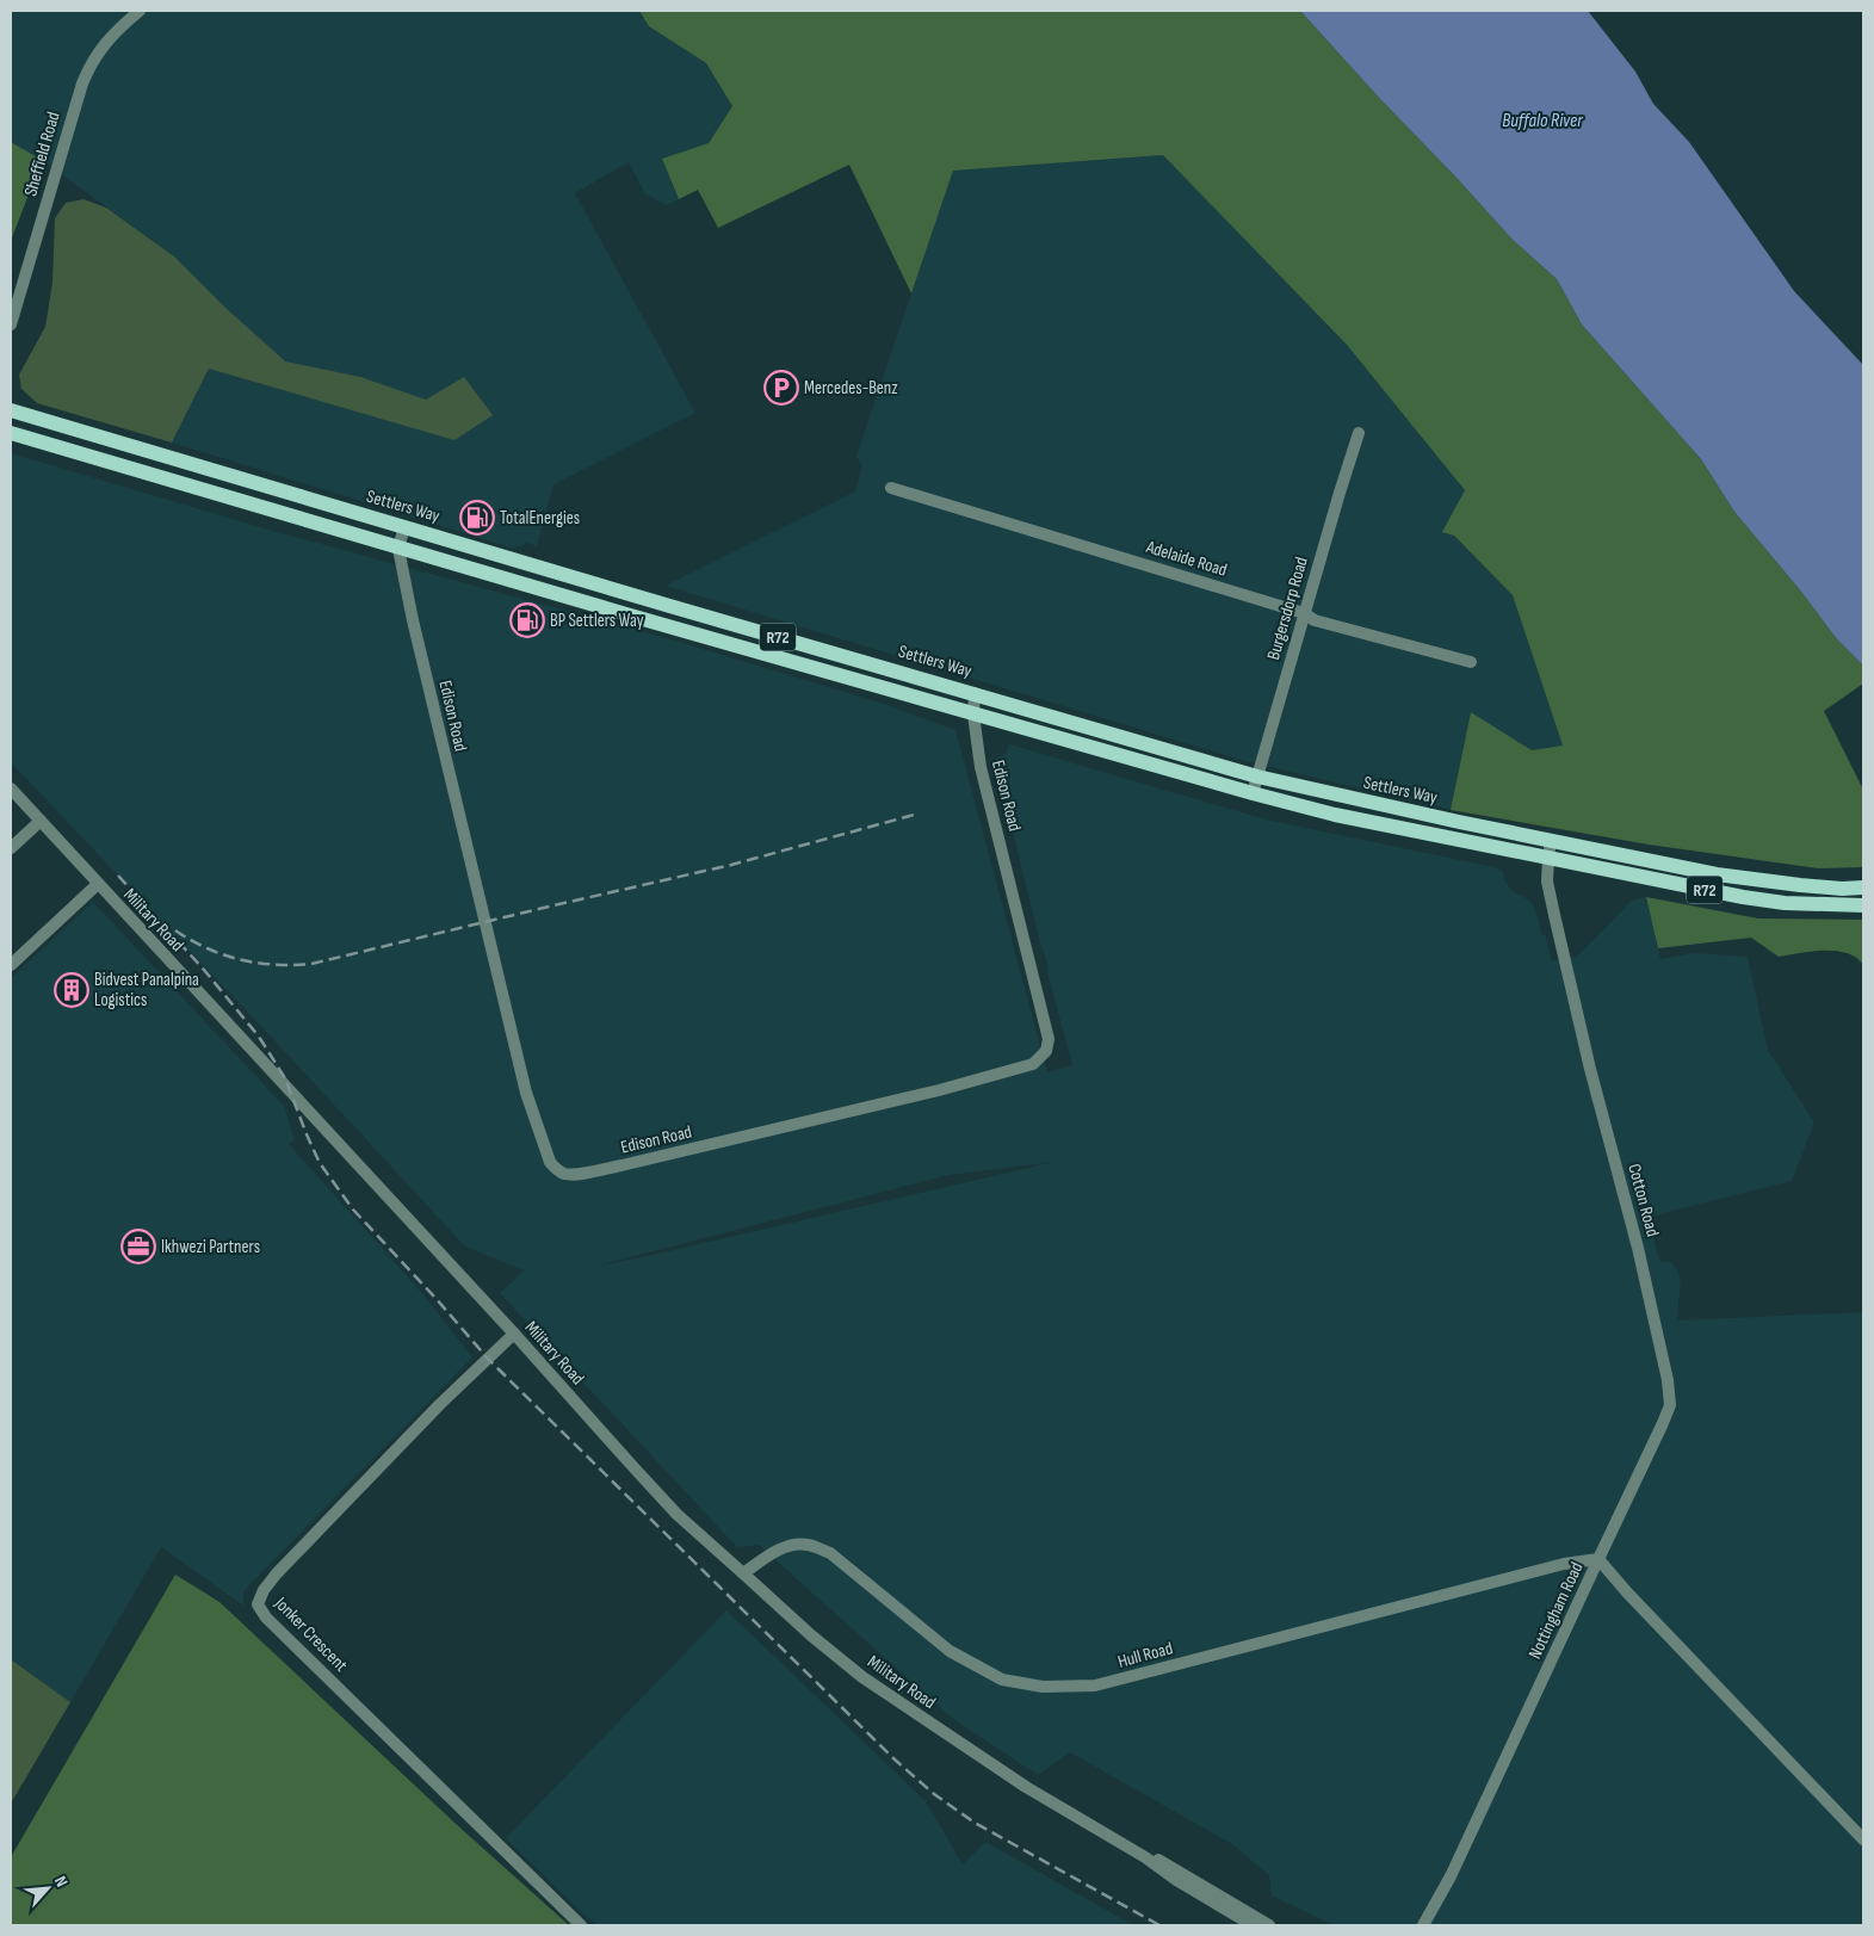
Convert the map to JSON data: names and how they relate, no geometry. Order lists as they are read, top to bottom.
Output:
{
  "streets": {
    "main road": ["Settlers Way", "R72"],
    "street": [
      "Sheffield Road",
      "Adelaide Road",
      "Burgersdorp Road",
      "Edison Road",
      "Military Road",
      "Cotton Road",
      "Nottingham Road",
      "Jonker Crescent",
      "Hull Road"
    ]
  },
  "crossings": [
    ["Settlers Way", "Burgersdorp Road"],
    ["Settlers Way", "Edison Road"],
    ["Settlers Way", "Cotton Road"],
    ["Adelaide Road", "Burgersdorp Road"],
    ["Military Road", "Jonker Crescent"],
    ["Military Road", "Hull Road"],
    ["Cotton Road", "Nottingham Road"],
    ["Cotton Road", "Hull Road"],
    ["Nottingham Road", "Hull Road"]
  ],
  "water": ["Buffalo River"],
  "places": {
    "parking": ["Mercedes-Benz"],
    "fuel station": ["TotalEnergies", "BP Settlers Way"],
    "building": ["Bidvest Panalpina Logistics"],
    "office": ["Ikhwezi Partners"]
  },
  "north": "top right"
}
